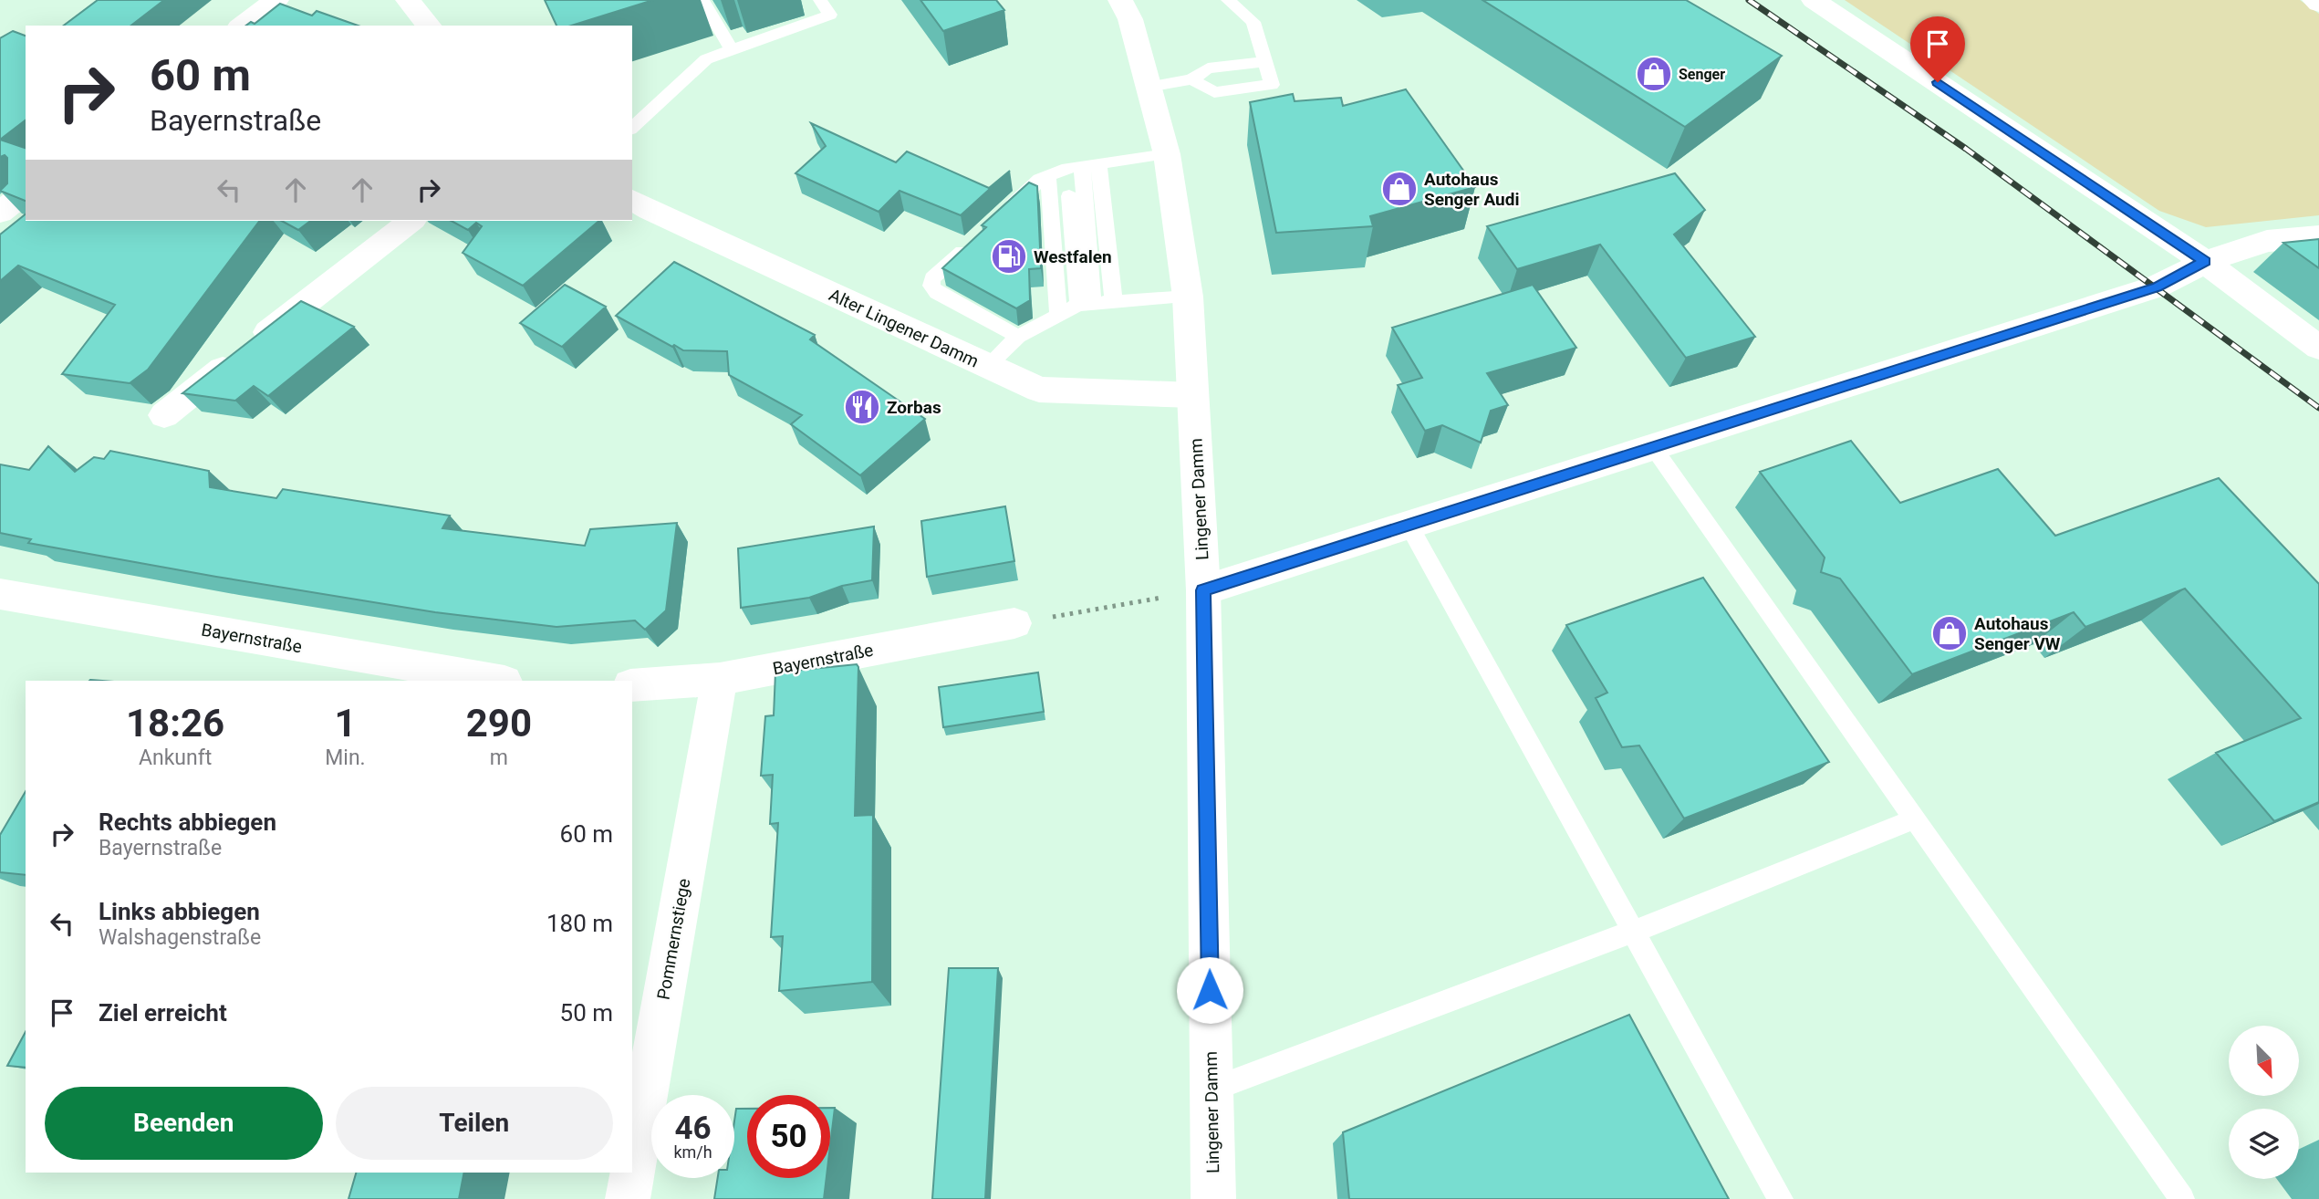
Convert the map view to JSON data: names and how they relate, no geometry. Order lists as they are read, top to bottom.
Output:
{
  "streets": {
    "street": [
      "Alter Lingener Damm",
      "Lingener Damm",
      "Bayernstraße",
      "Pommernstiege"
    ]
  },
  "crossings": [
    ["Alter Lingener Damm", "Lingener Damm"],
    ["Bayernstraße", "Pommernstiege"]
  ],
  "places": {
    "shop": ["Senger", "Autohaus Senger Audi", "Autohaus Senger VW"],
    "fuel station": ["Westfalen"],
    "restaurant": ["Zorbas"]
  },
  "north": "bottom right",
  "page": {
    "turn": ["60 m", "Bayernstraße"],
    "eta": [
      "18:26",
      "Ankunft",
      "1",
      "Min.",
      "290",
      "m"
    ],
    "list": [
      {
        "name": "Rechts abbiegen",
        "note": "Bayernstraße",
        "value": "60 m"
      },
      {
        "name": "Links abbiegen",
        "note": "Walshagenstraße",
        "value": "180 m"
      },
      {
        "name": "Ziel erreicht",
        "value": "50 m"
      }
    ],
    "buttons": ["Beenden", "Teilen"],
    "speed": "46 km/h",
    "limit": "50"
  }
}
